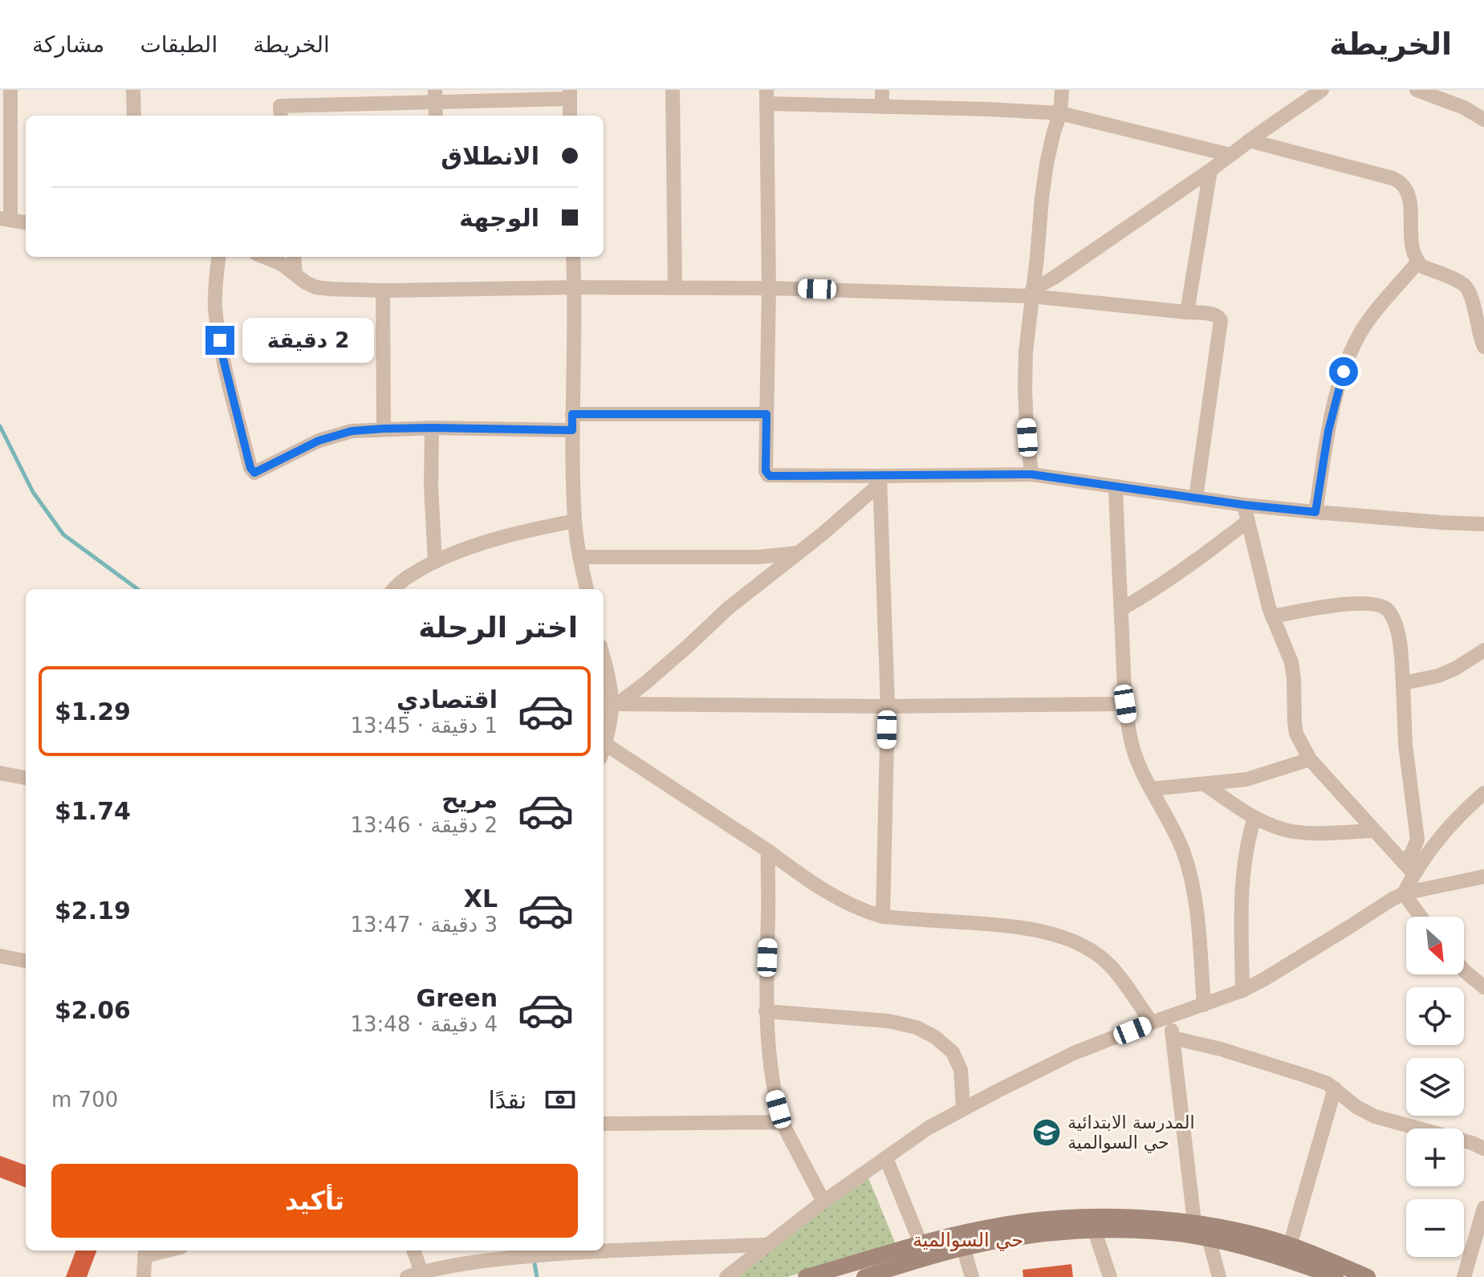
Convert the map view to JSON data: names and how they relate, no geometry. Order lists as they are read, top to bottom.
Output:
{
  "districts": ["حي السوالمية"],
  "places": {
    "school or university": ["المدرسة الابتدائية حي السوالمية"]
  },
  "north": "bottom right",
  "page": {
    "header": "الخريطة",
    "nav": ["الخريطة", "الطبقات", "مشاركة"],
    "banner": ["الانطلاق", "الوجهة"],
    "bubble": "2 دقيقة",
    "heading": "اختر الرحلة",
    "list": [
      {
        "name": "اقتصادي",
        "note": "1 دقيقة · 13:45",
        "value": "$1.29"
      },
      {
        "name": "مريح",
        "note": "2 دقيقة · 13:46",
        "value": "$1.74"
      },
      {
        "name": "XL",
        "note": "3 دقيقة · 13:47",
        "value": "$2.19"
      },
      {
        "name": "Green",
        "note": "4 دقيقة · 13:48",
        "value": "$2.06"
      }
    ],
    "map_buttons": ["+", "−"],
    "pay": ["نقدًا", "700 m"],
    "buttons": "تأكيد"
  }
}
